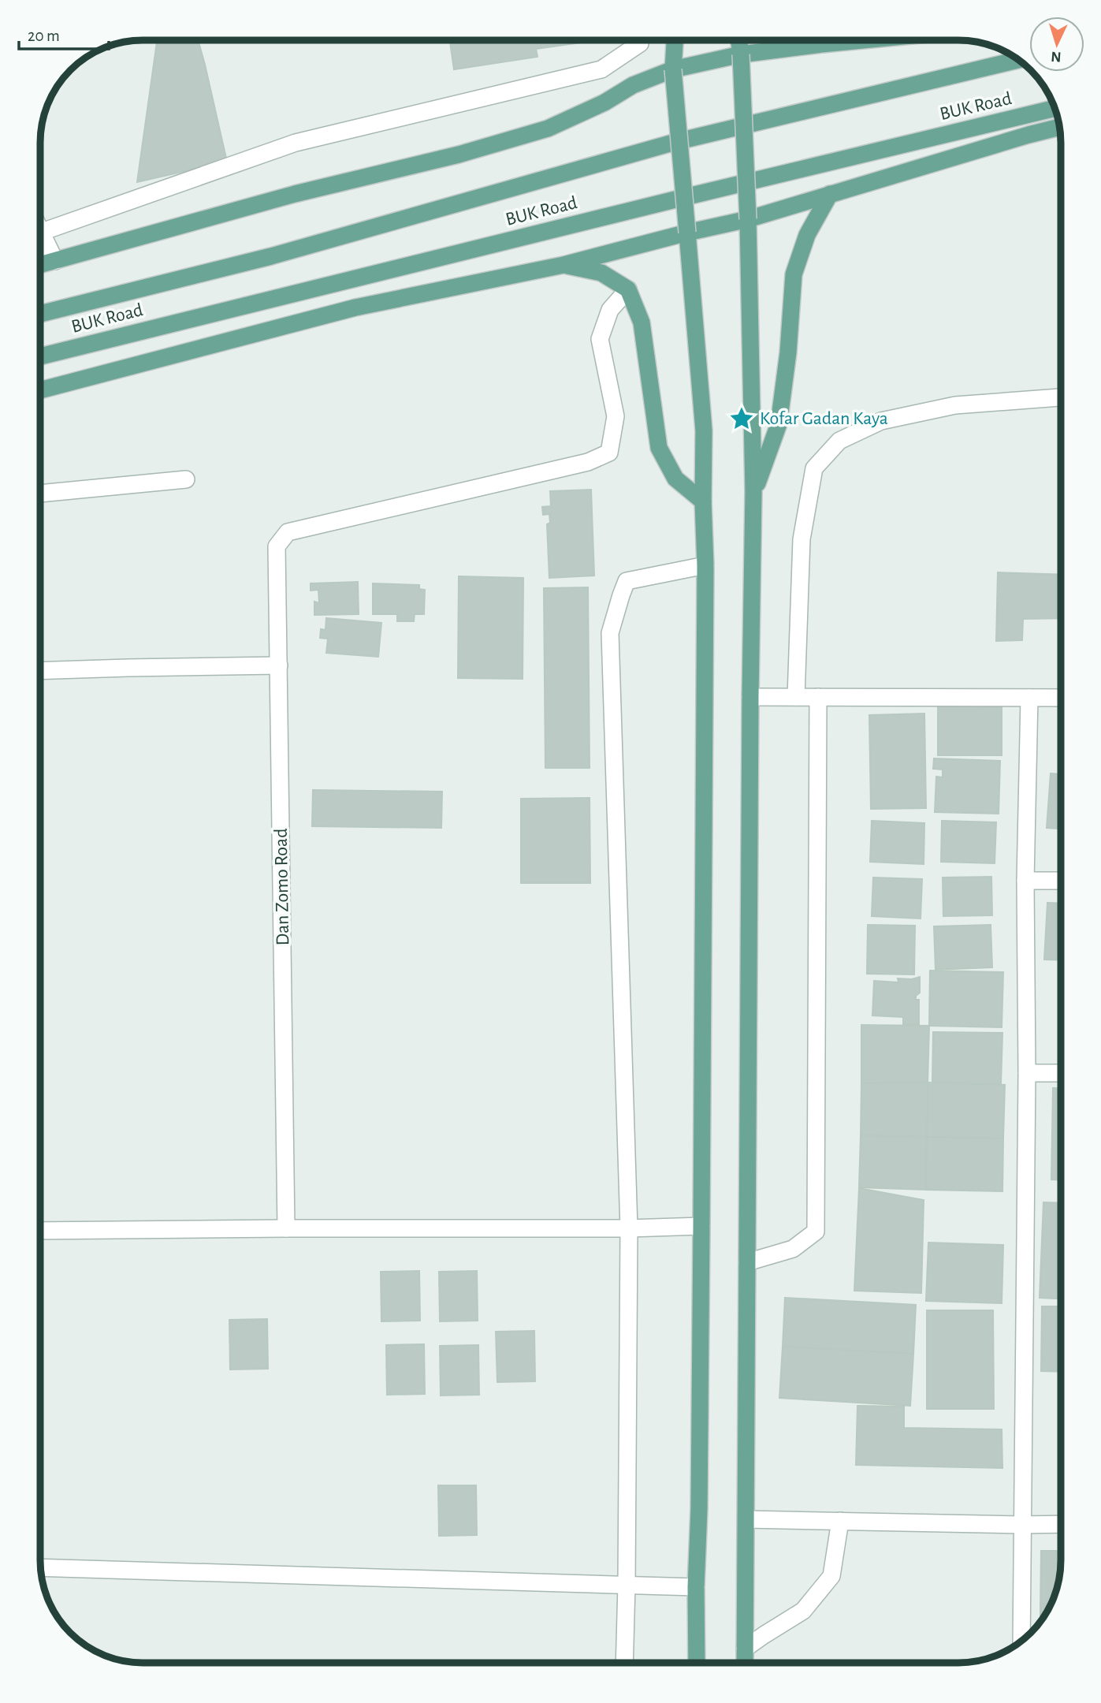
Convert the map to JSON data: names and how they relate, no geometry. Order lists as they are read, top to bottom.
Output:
{
  "streets": {
    "main road": ["BUK Road"],
    "street": ["Dan Zomo Road"]
  },
  "places": {
    "place": ["Kofar Gadan Kaya"]
  },
  "scale_bar": "20 m",
  "north": "bottom"
}
